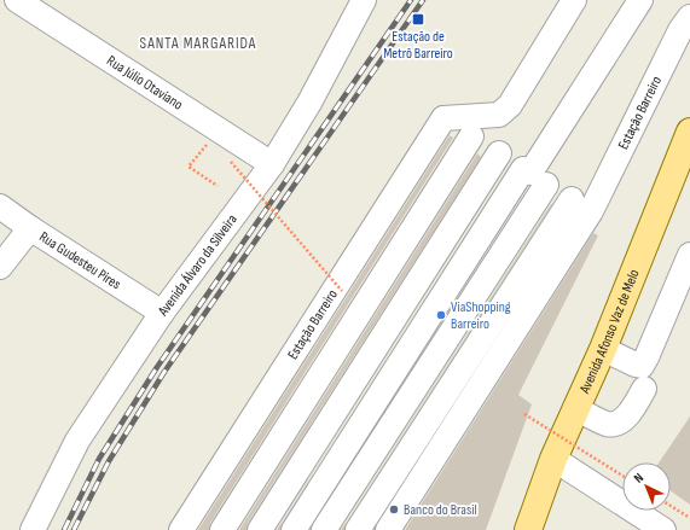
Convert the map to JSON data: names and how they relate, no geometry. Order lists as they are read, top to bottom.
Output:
{
  "streets": {
    "main road": ["Avenida Afonso Vaz de Melo"],
    "street": [
      "Rua Júlio Otaviano",
      "Estação Barreiro",
      "Rua Gudesteu Pires",
      "Avenida Álvaro da Silveira"
    ]
  },
  "crossings": [
    ["Rua Júlio Otaviano", "Avenida Álvaro da Silveira"],
    ["Rua Gudesteu Pires", "Avenida Álvaro da Silveira"]
  ],
  "districts": ["SANTA MARGARIDA"],
  "places": {
    "transit": ["Estação de Metrô Barreiro"],
    "other": ["ViaShopping Barreiro", "Banco do Brasil"]
  },
  "north": "top left"
}
